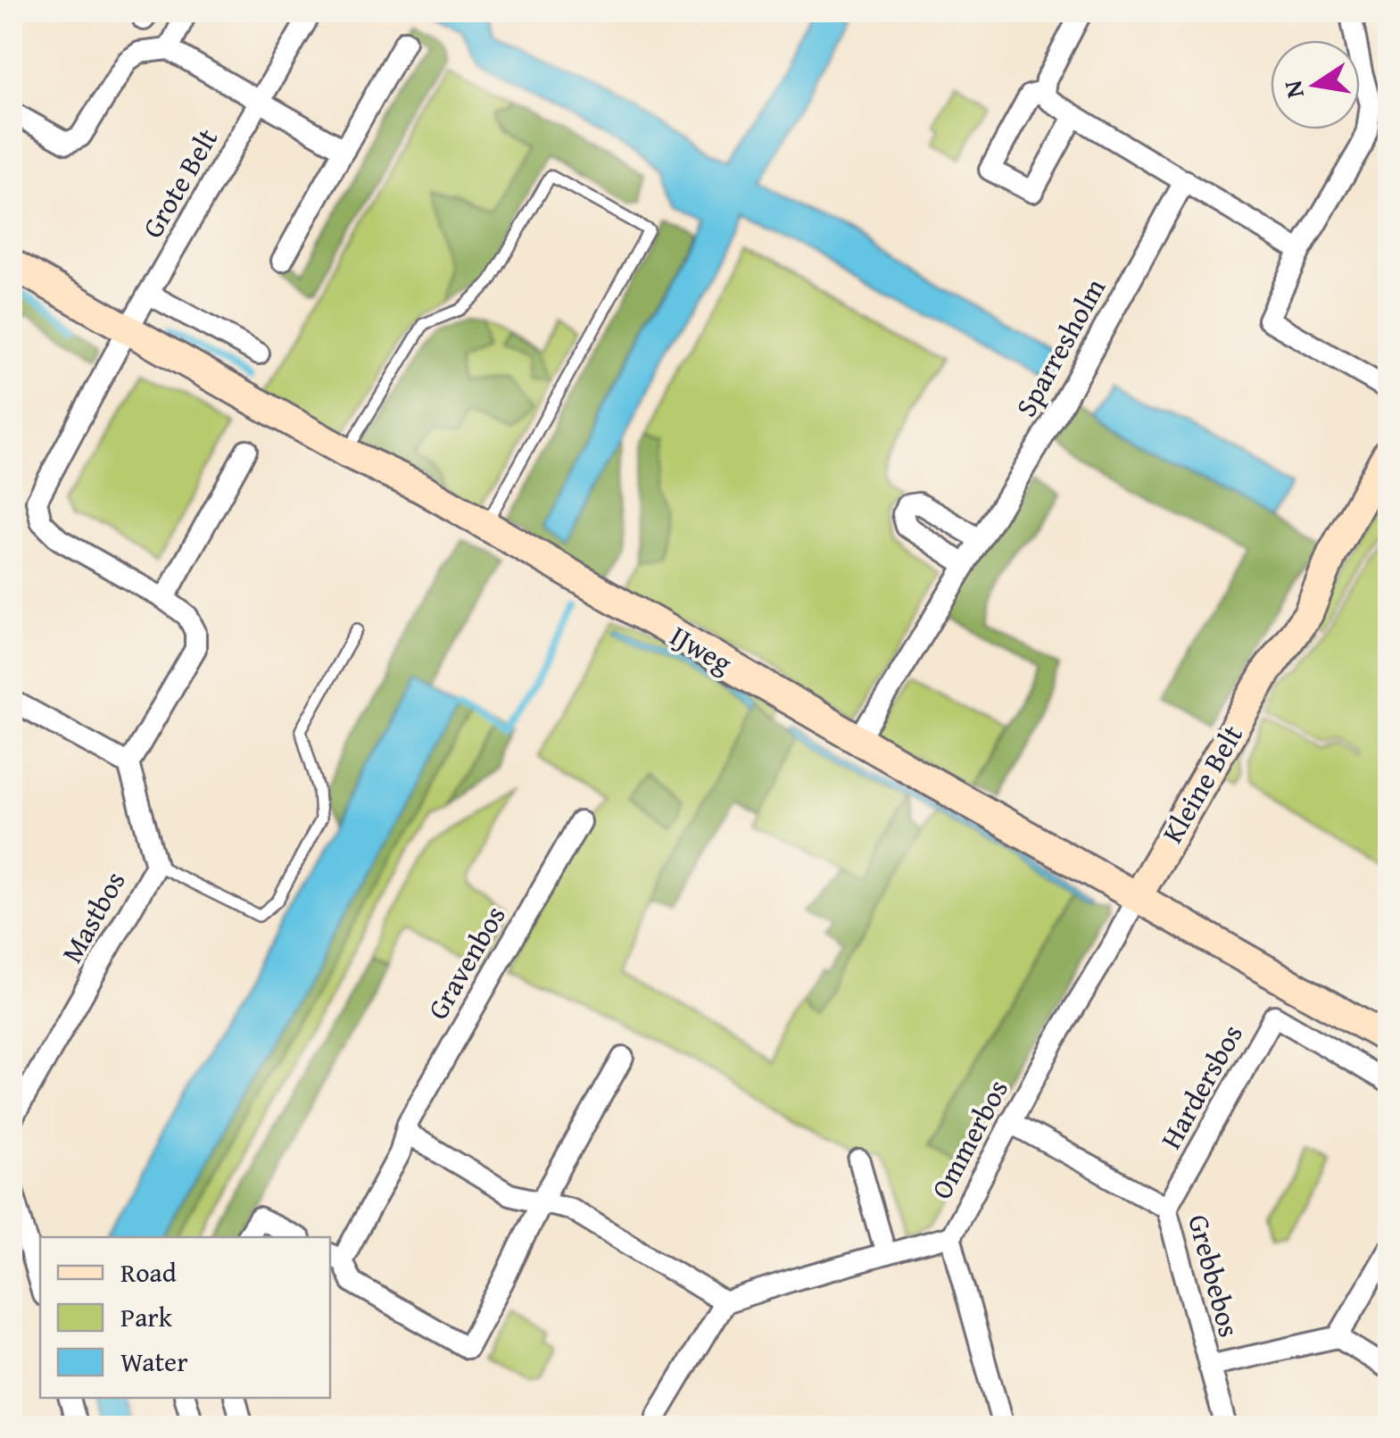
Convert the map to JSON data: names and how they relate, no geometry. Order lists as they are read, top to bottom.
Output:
{
  "streets": {
    "street": [
      "Grote Belt",
      "Sparresholm",
      "IJweg",
      "Kleine Belt",
      "Mastbos",
      "Gravenbos",
      "Hardersbos",
      "Ommerbos",
      "Grebbebos"
    ]
  },
  "crossings": [
    ["Grote Belt", "IJweg"],
    ["Sparresholm", "IJweg"],
    ["IJweg", "Kleine Belt"],
    ["IJweg", "Ommerbos"],
    ["Kleine Belt", "Ommerbos"],
    ["Hardersbos", "Grebbebos"],
    ["Ommerbos", "Grebbebos"]
  ],
  "legend": ["Road", "Park", "Water"],
  "north": "left"
}
